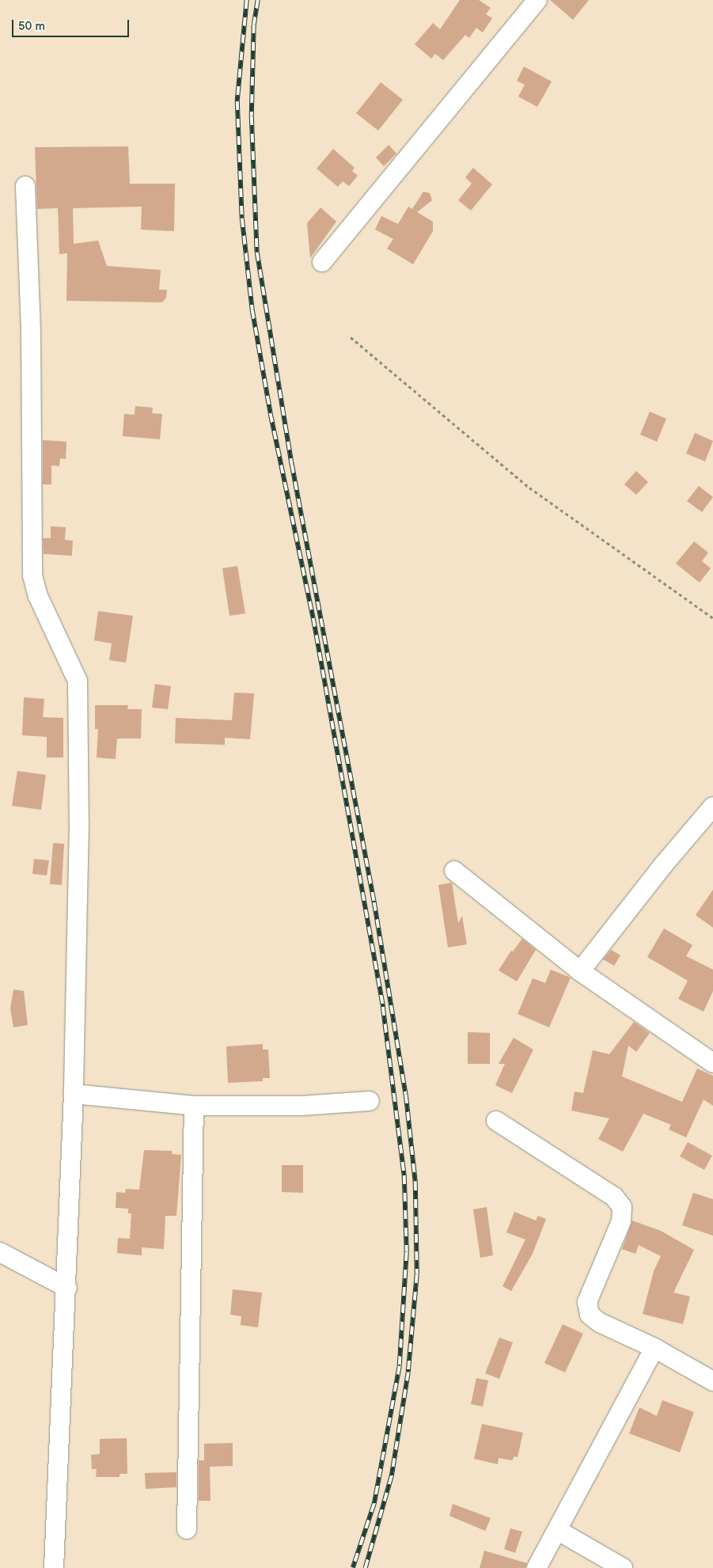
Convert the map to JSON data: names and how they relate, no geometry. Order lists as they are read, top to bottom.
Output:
{
  "scale_bar": "50 m"
}
